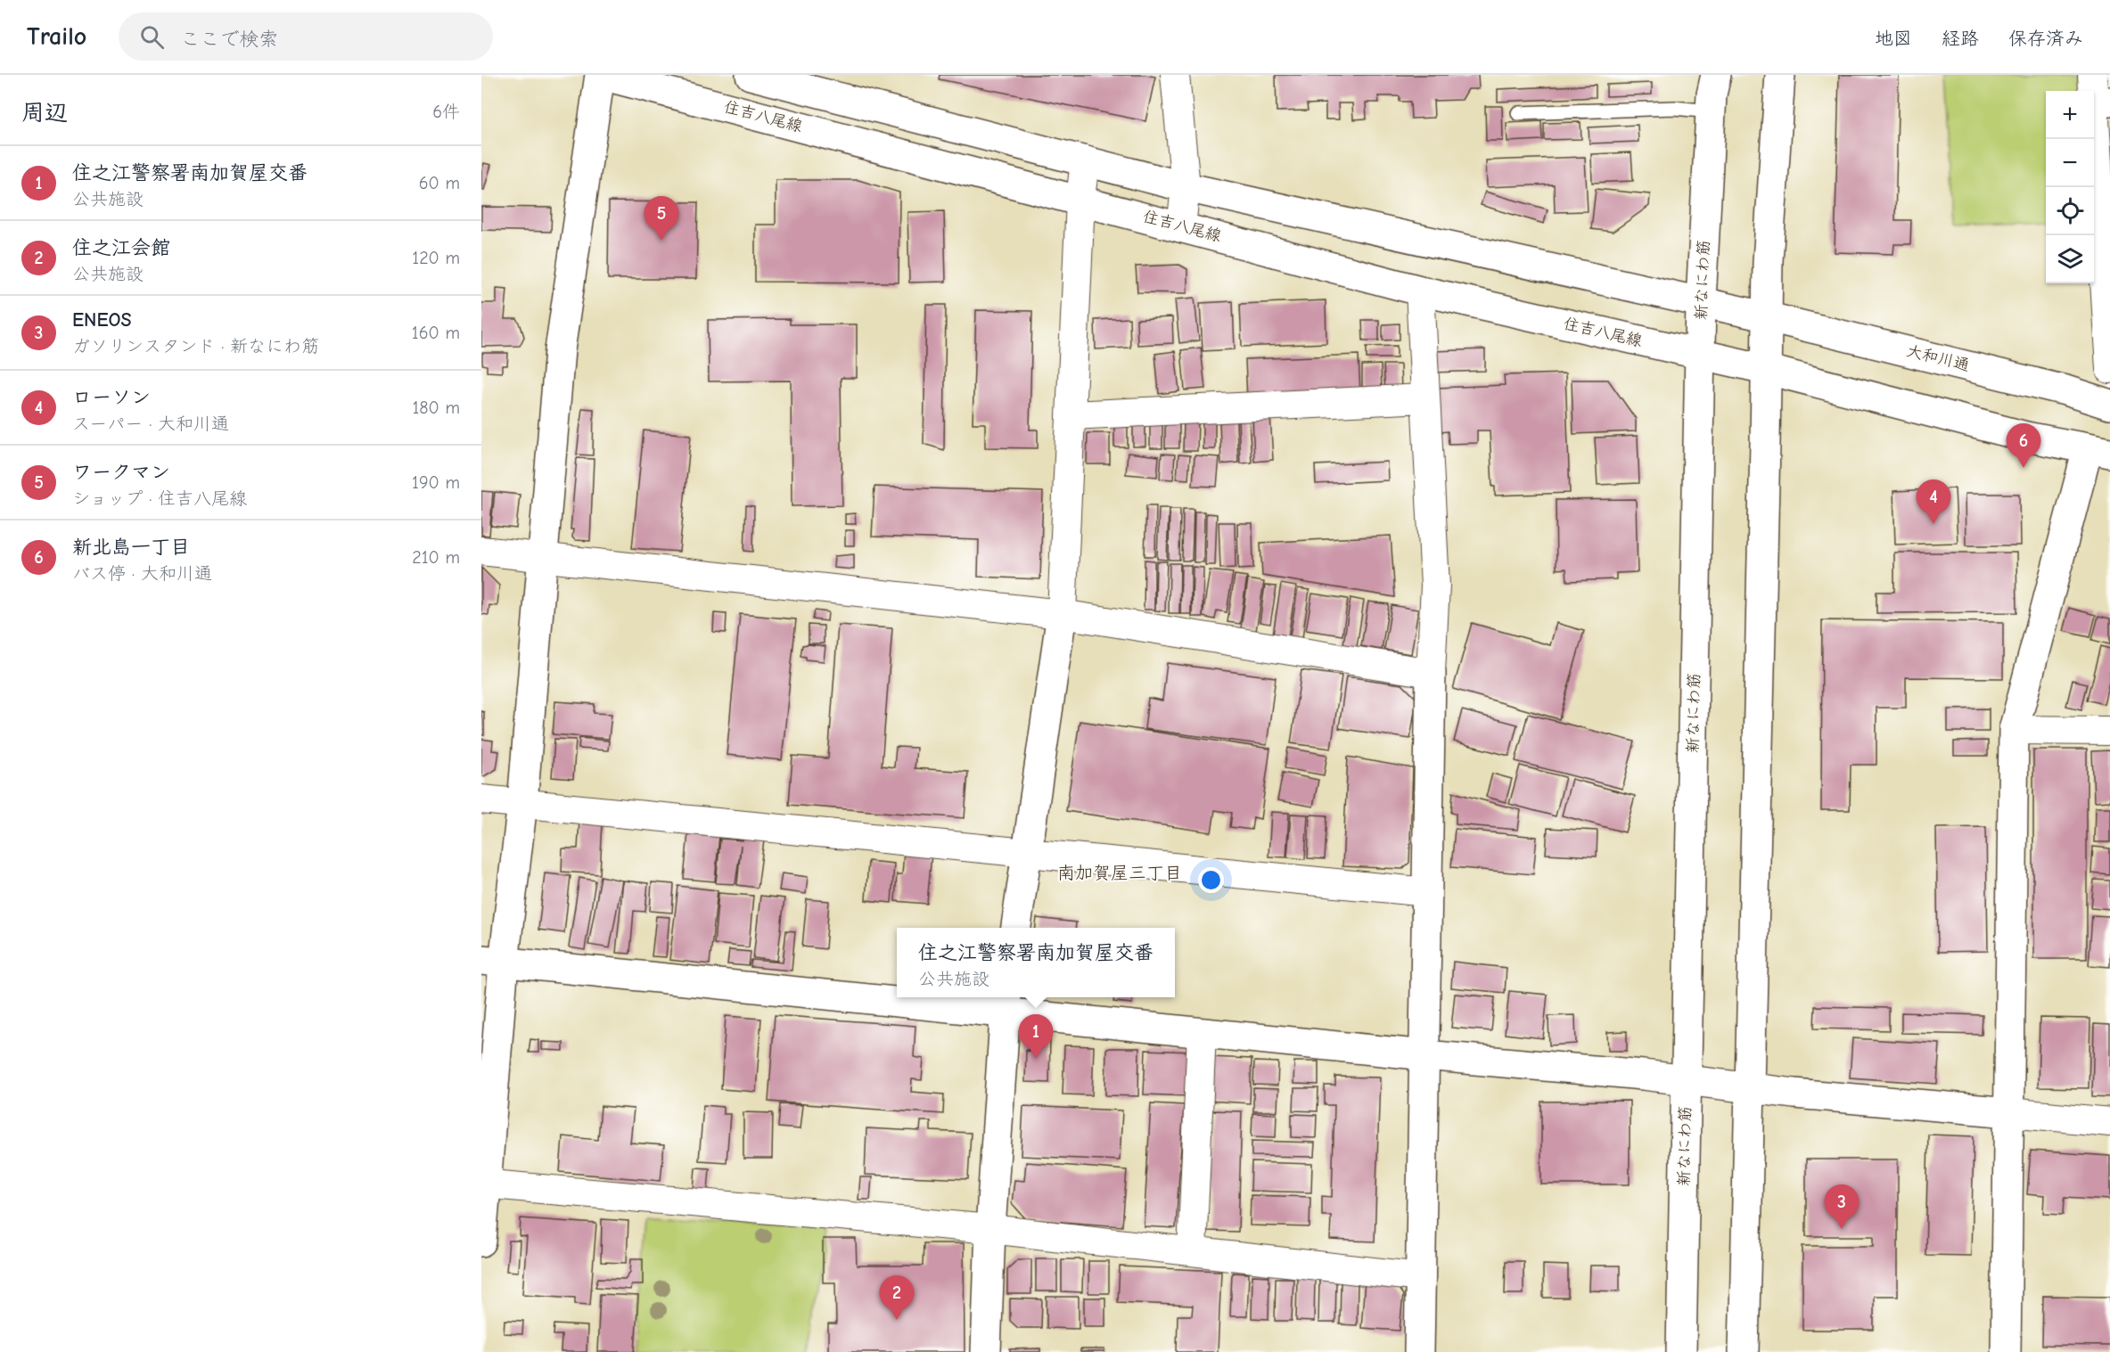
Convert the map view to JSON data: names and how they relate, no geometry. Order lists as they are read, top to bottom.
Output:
{
  "streets": {
    "street": ["住吉八尾線", "新なにわ筋", "大和川通"]
  },
  "crossings": [
    ["住吉八尾線", "新なにわ筋"]
  ],
  "districts": ["南加賀屋三丁目"],
  "page": {
    "header": "Trailo",
    "search": "ここで検索",
    "nav": ["地図", "経路", "保存済み"],
    "heading": ["周辺", "6件"],
    "map_buttons": ["+", "−"],
    "list": [
      {
        "mark": "1",
        "name": "住之江警察署南加賀屋交番",
        "note": "公共施設",
        "value": "60 m"
      },
      {
        "mark": "2",
        "name": "住之江会館",
        "note": "公共施設",
        "value": "120 m"
      },
      {
        "mark": "3",
        "name": "ENEOS",
        "note": "ガソリンスタンド · 新なにわ筋",
        "value": "160 m"
      },
      {
        "mark": "4",
        "name": "ローソン",
        "note": "スーパー · 大和川通",
        "value": "180 m"
      },
      {
        "mark": "5",
        "name": "ワークマン",
        "note": "ショップ · 住吉八尾線",
        "value": "190 m"
      },
      {
        "mark": "6",
        "name": "新北島一丁目",
        "note": "バス停 · 大和川通",
        "value": "210 m"
      }
    ],
    "pins": [
      "5",
      "6",
      "4",
      "1",
      "3",
      "2"
    ],
    "popup": ["住之江警察署南加賀屋交番", "公共施設"]
  }
}
